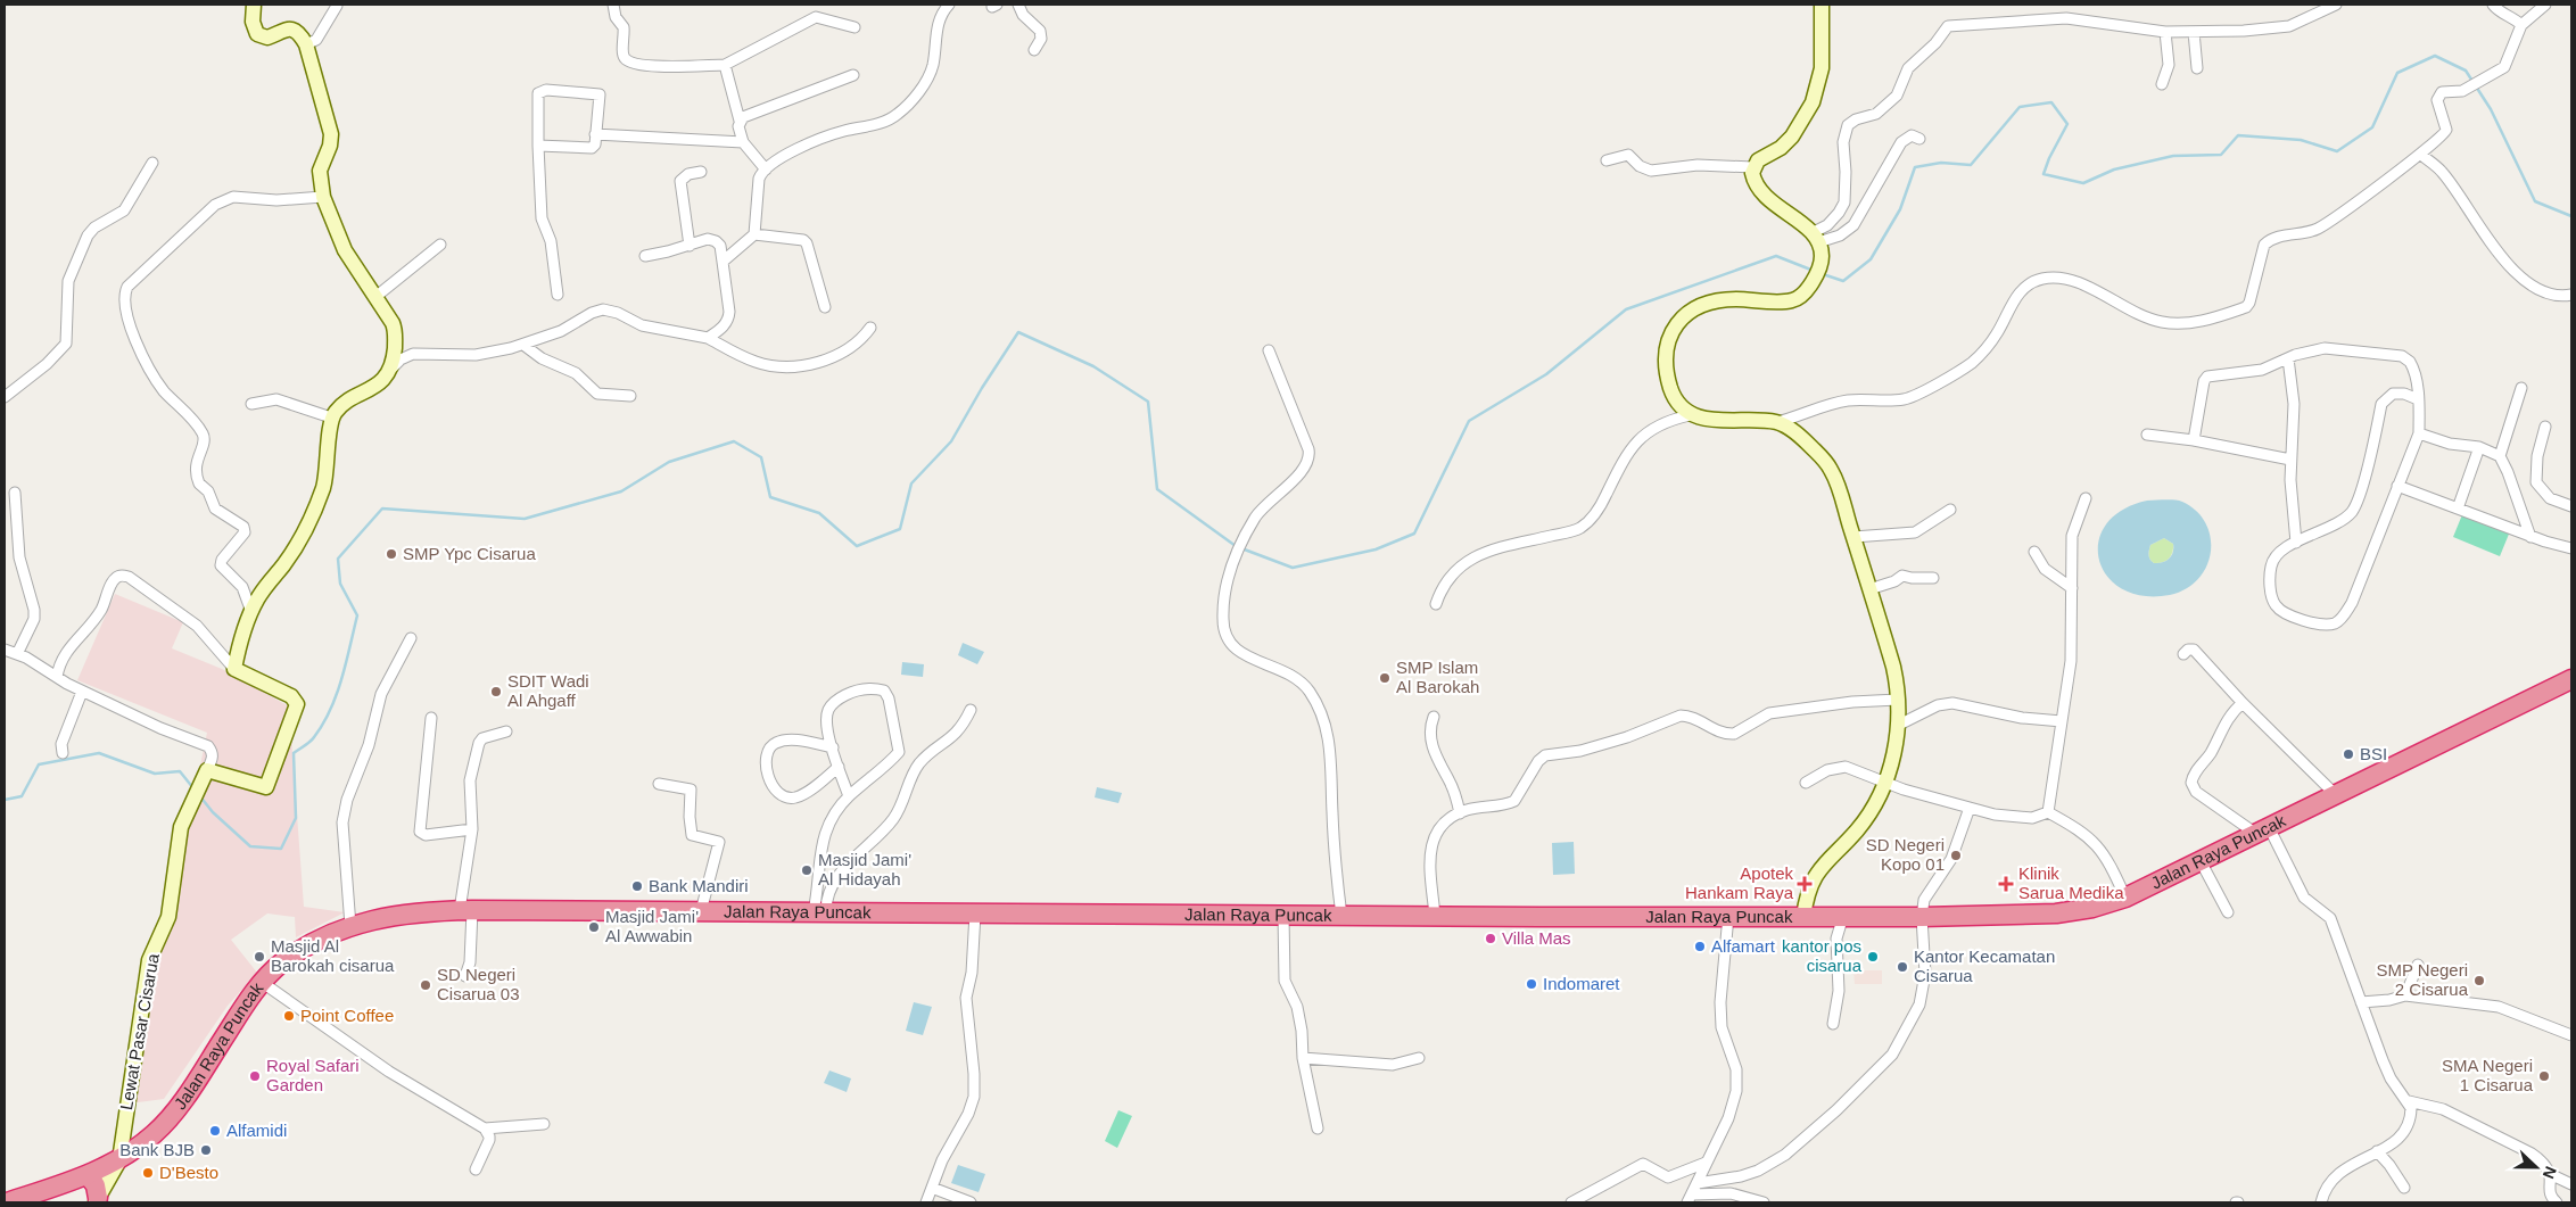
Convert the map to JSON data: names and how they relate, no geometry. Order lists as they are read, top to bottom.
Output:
{
  "streets": {
    "highway": ["Jalan Raya Puncak"],
    "street": ["Lewat Pasar Cisarua"]
  },
  "crossings": [
    ["Jalan Raya Puncak", "Lewat Pasar Cisarua"]
  ],
  "places": {
    "other": [
      "SMP Ypc Cisarua",
      "SMP Islam Al Barokah",
      "SDIT Wadi Al Ahgaff",
      "BSI",
      "SD Negeri Kopo 01",
      "Masjid Jami' Al Hidayah",
      "Bank Mandiri",
      "Masjid Jami' Al Awwabin",
      "Villa Mas",
      "Alfamart",
      "Masjid Al Barokah cisarua",
      "kantor pos cisarua",
      "Kantor Kecamatan Cisarua",
      "SMP Negeri 2 Cisarua",
      "Indomaret",
      "SD Negeri Cisarua 03",
      "Point Coffee",
      "Royal Safari Garden",
      "SMA Negeri 1 Cisarua",
      "Alfamidi",
      "Bank BJB",
      "D'Besto"
    ],
    "health": ["Apotek Hankam Raya", "Klinik Sarua Medika"]
  },
  "north": "right"
}
